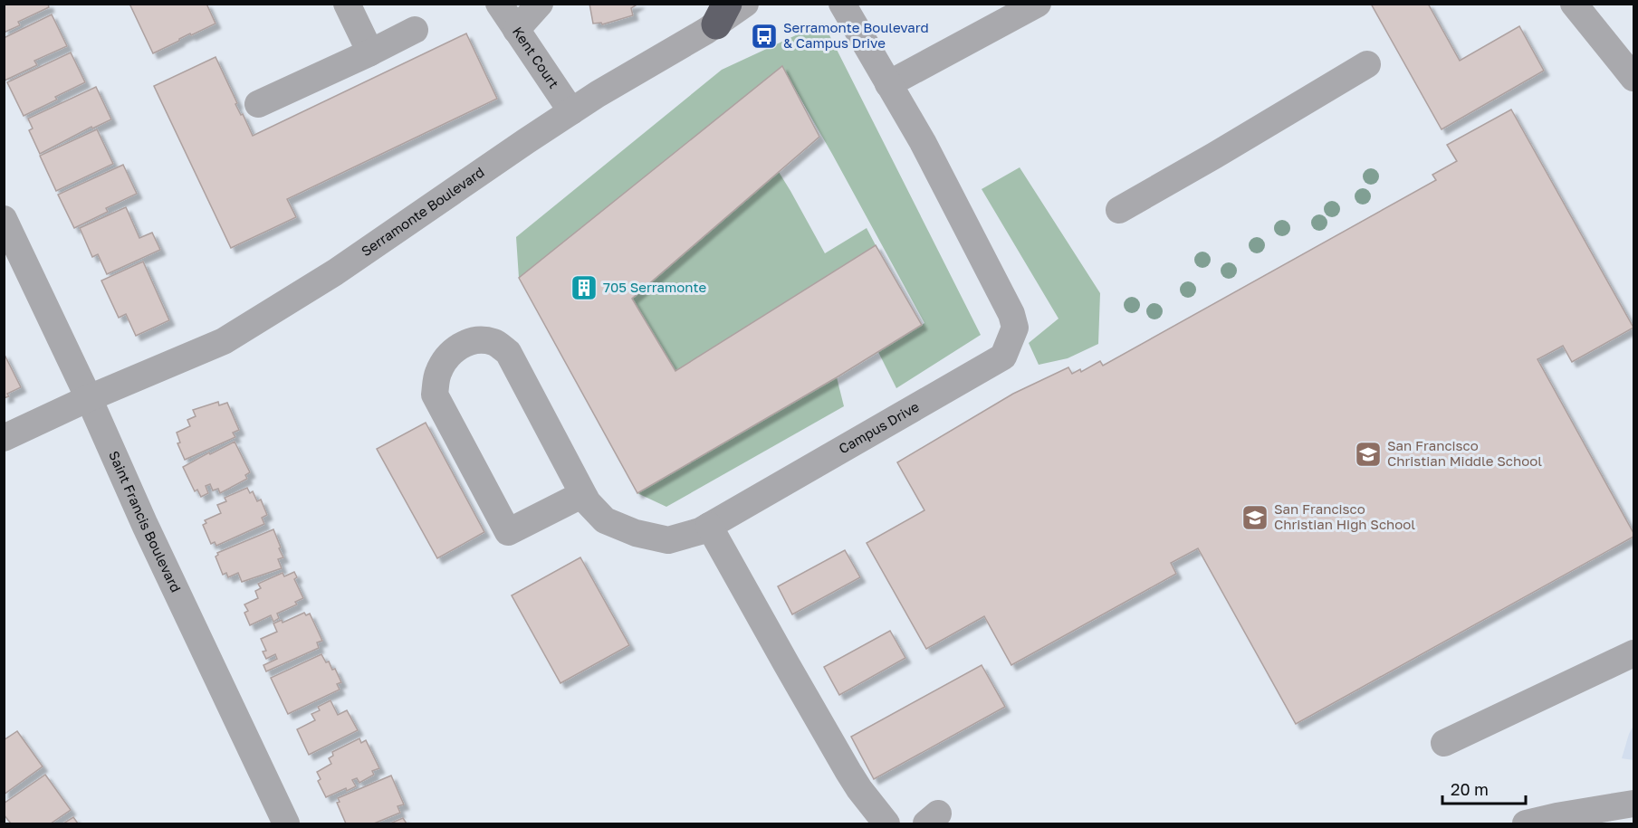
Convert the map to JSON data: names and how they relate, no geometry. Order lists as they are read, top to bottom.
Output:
{
  "streets": {
    "street": [
      "Kent Court",
      "Serramonte Boulevard",
      "Campus Drive",
      "Saint Francis Boulevard"
    ]
  },
  "crossings": [
    ["Kent Court", "Serramonte Boulevard"],
    ["Serramonte Boulevard", "Saint Francis Boulevard"]
  ],
  "places": {
    "bus stop": ["Serramonte Boulevard & Campus Drive"],
    "building": ["705 Serramonte"],
    "school or university": ["San Francisco Christian Middle School", "San Francisco Christian High School"]
  },
  "scale_bar": "20 m"
}
